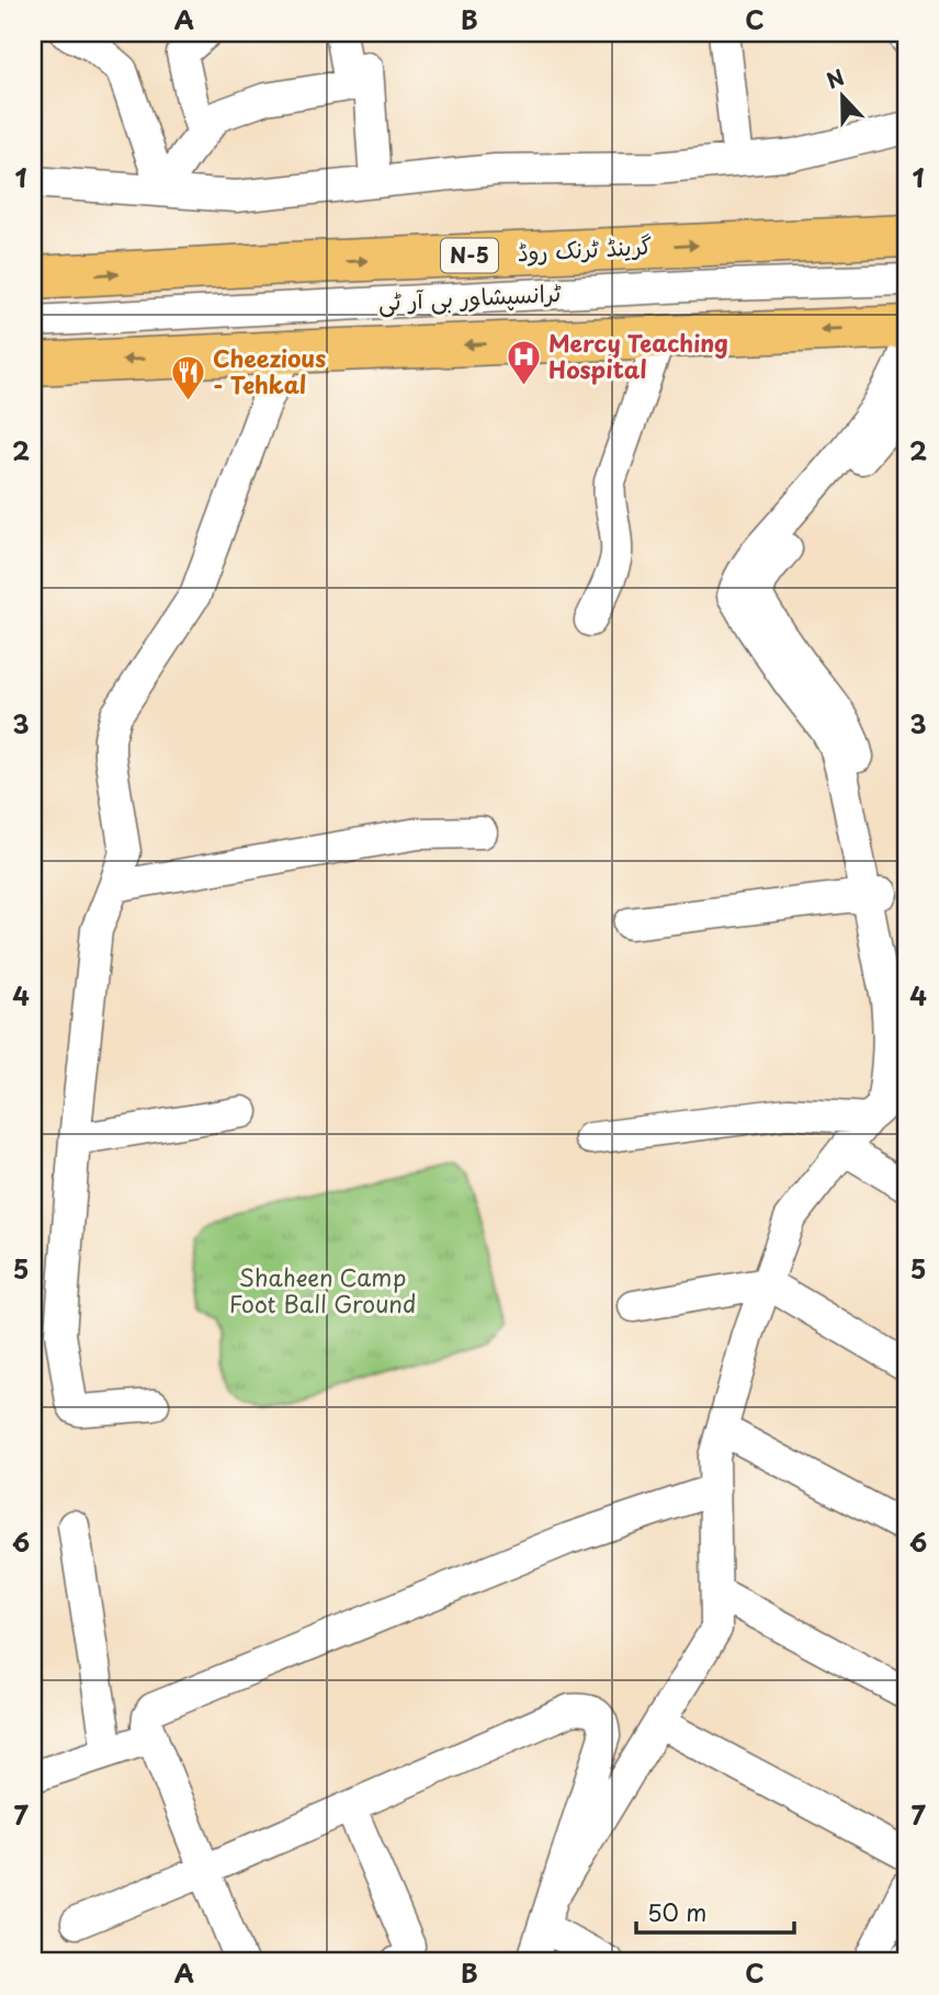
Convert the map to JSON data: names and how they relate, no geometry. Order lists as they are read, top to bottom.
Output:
{
  "streets": {
    "highway": ["گرینڈ ٹرنک روڈ", "N-5"],
    "street": ["ٹرانسپشاور بی آر ٹی"]
  },
  "parks": ["Shaheen Camp Foot Ball Ground"],
  "places": {
    "hospital": ["Mercy Teaching Hospital"],
    "restaurant": ["Cheezious - Tehkal"]
  },
  "scale_bar": "50 m",
  "north": "top",
  "grid": {
    "columns": ["A", "B", "C"],
    "rows": [
      "1",
      "2",
      "3",
      "4",
      "5",
      "6",
      "7"
    ]
  }
}
